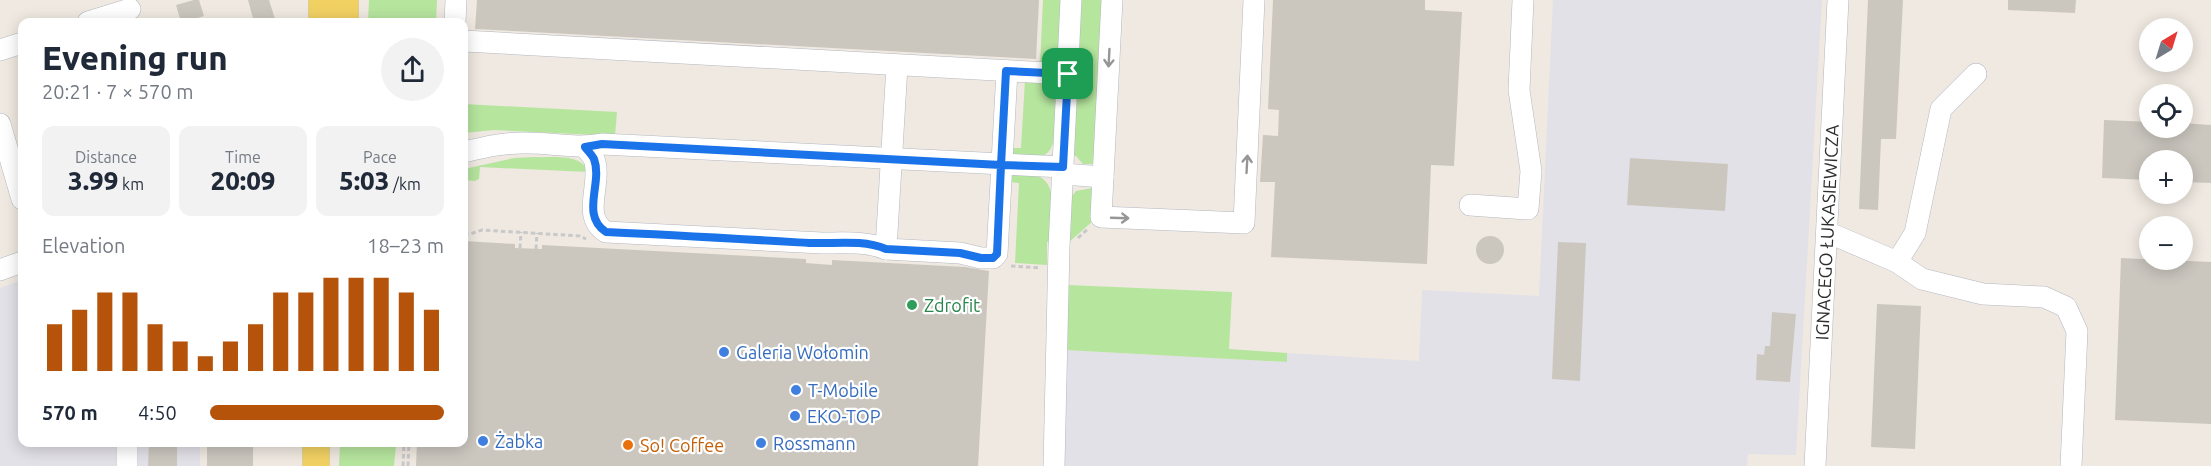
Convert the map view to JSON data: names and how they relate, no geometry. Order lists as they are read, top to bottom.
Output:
{
  "streets": {
    "street": ["IGNACEGO ŁUKASIEWICZA"]
  },
  "places": [
    "Zdrofit",
    "Galeria Wołomin",
    "T-Mobile",
    "EKO-TOP",
    "Żabka",
    "Rossmann",
    "So! Coffee"
  ],
  "north": "top right",
  "page": {
    "map_buttons": ["+", "−"],
    "heading": ["Evening run", "20:21 · 7 × 570 m"],
    "stats": [
      ["Distance", "3.99 km"],
      ["Time", "20:09"],
      ["Pace", "5:03 /km"]
    ],
    "chart": ["Elevation", "18–23 m"],
    "list": [
      {
        "name": "570 m",
        "note": "4:50"
      }
    ]
  }
}
